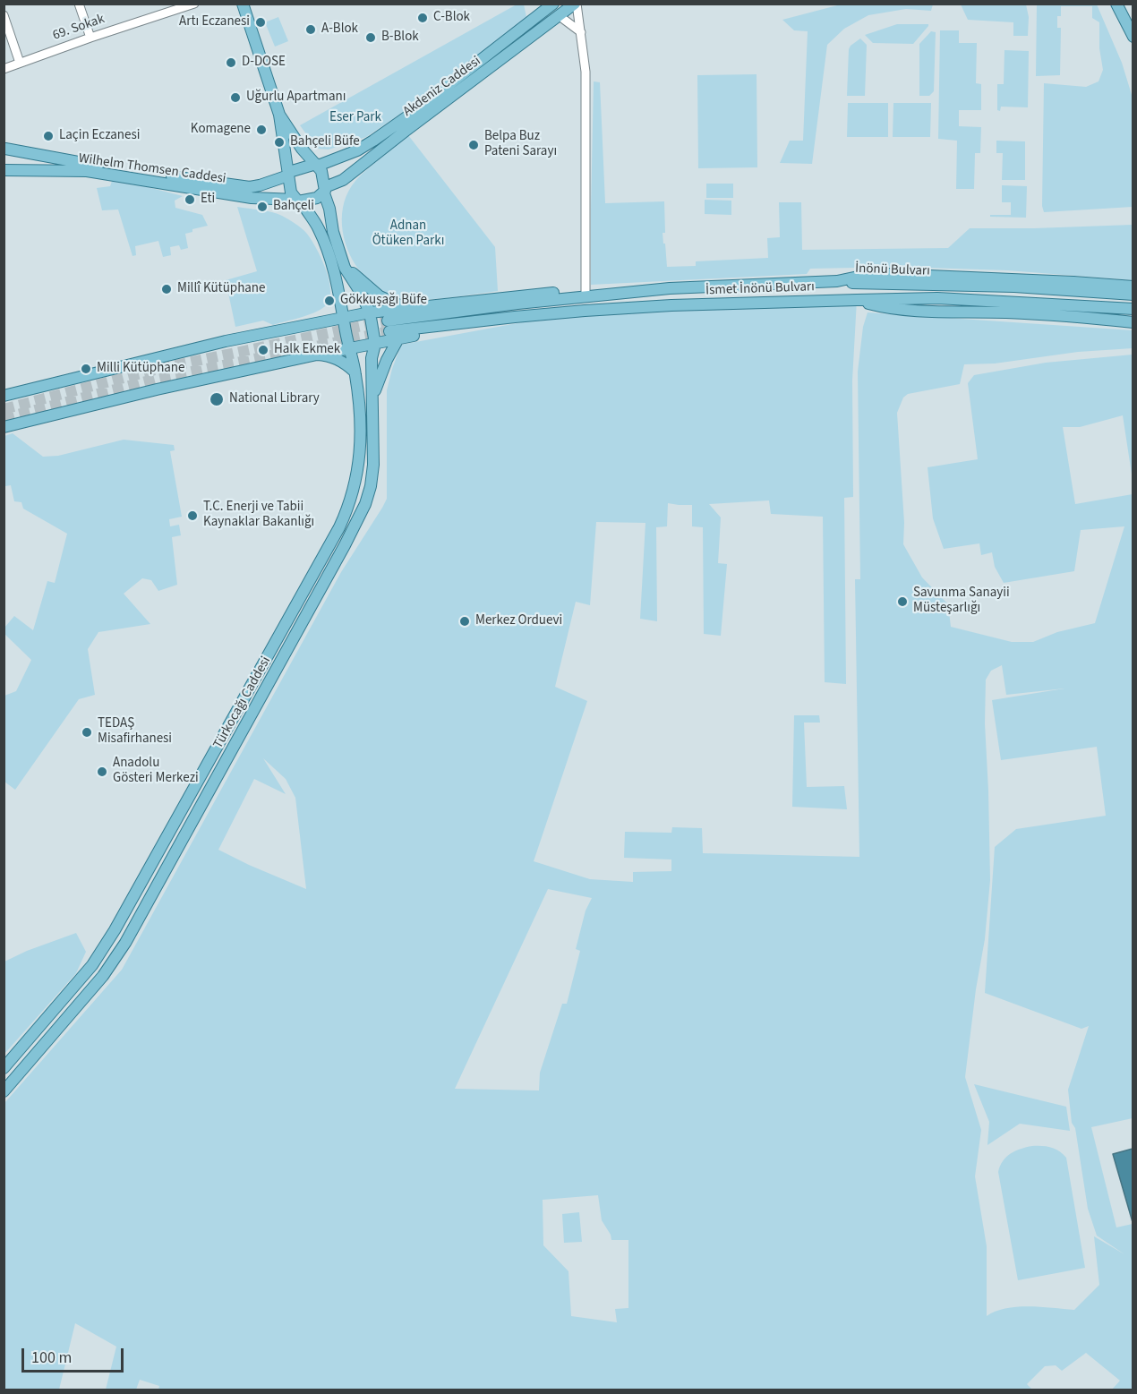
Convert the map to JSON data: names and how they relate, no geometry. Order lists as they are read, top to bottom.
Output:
{
  "streets": {
    "main road": [
      "Akdeniz Caddesi",
      "Wilhelm Thomsen Caddesi",
      "İnönü Bulvarı",
      "İsmet İnönü Bulvarı",
      "Türkocağı Caddesi"
    ],
    "street": ["69. Sokak"]
  },
  "crossings": [
    ["Akdeniz Caddesi", "Wilhelm Thomsen Caddesi"],
    ["Akdeniz Caddesi", "Türkocağı Caddesi"],
    ["Wilhelm Thomsen Caddesi", "Türkocağı Caddesi"],
    ["İnönü Bulvarı", "İsmet İnönü Bulvarı"]
  ],
  "parks": ["Eser Park", "Adnan Ötüken Parkı"],
  "places": [
    "C-Blok",
    "Artı Eczanesi",
    "A-Blok",
    "B-Blok",
    "D-DOSE",
    "Uğurlu Apartmanı",
    "Komagene",
    "Laçin Eczanesi",
    "Bahçeli Büfe",
    "Belpa Buz Pateni Sarayı",
    "Eti",
    "Bahçeli",
    "Millî Kütüphane",
    "Gökkuşağı Büfe",
    "Halk Ekmek",
    "Milli Kütüphane",
    "National Library",
    "T.C. Enerji ve Tabii Kaynaklar Bakanlığı",
    "Savunma Sanayii Müsteşarlığı",
    "Merkez Orduevi",
    "TEDAŞ Misafirhanesi",
    "Anadolu Gösteri Merkezi"
  ],
  "scale_bar": "100 m"
}
